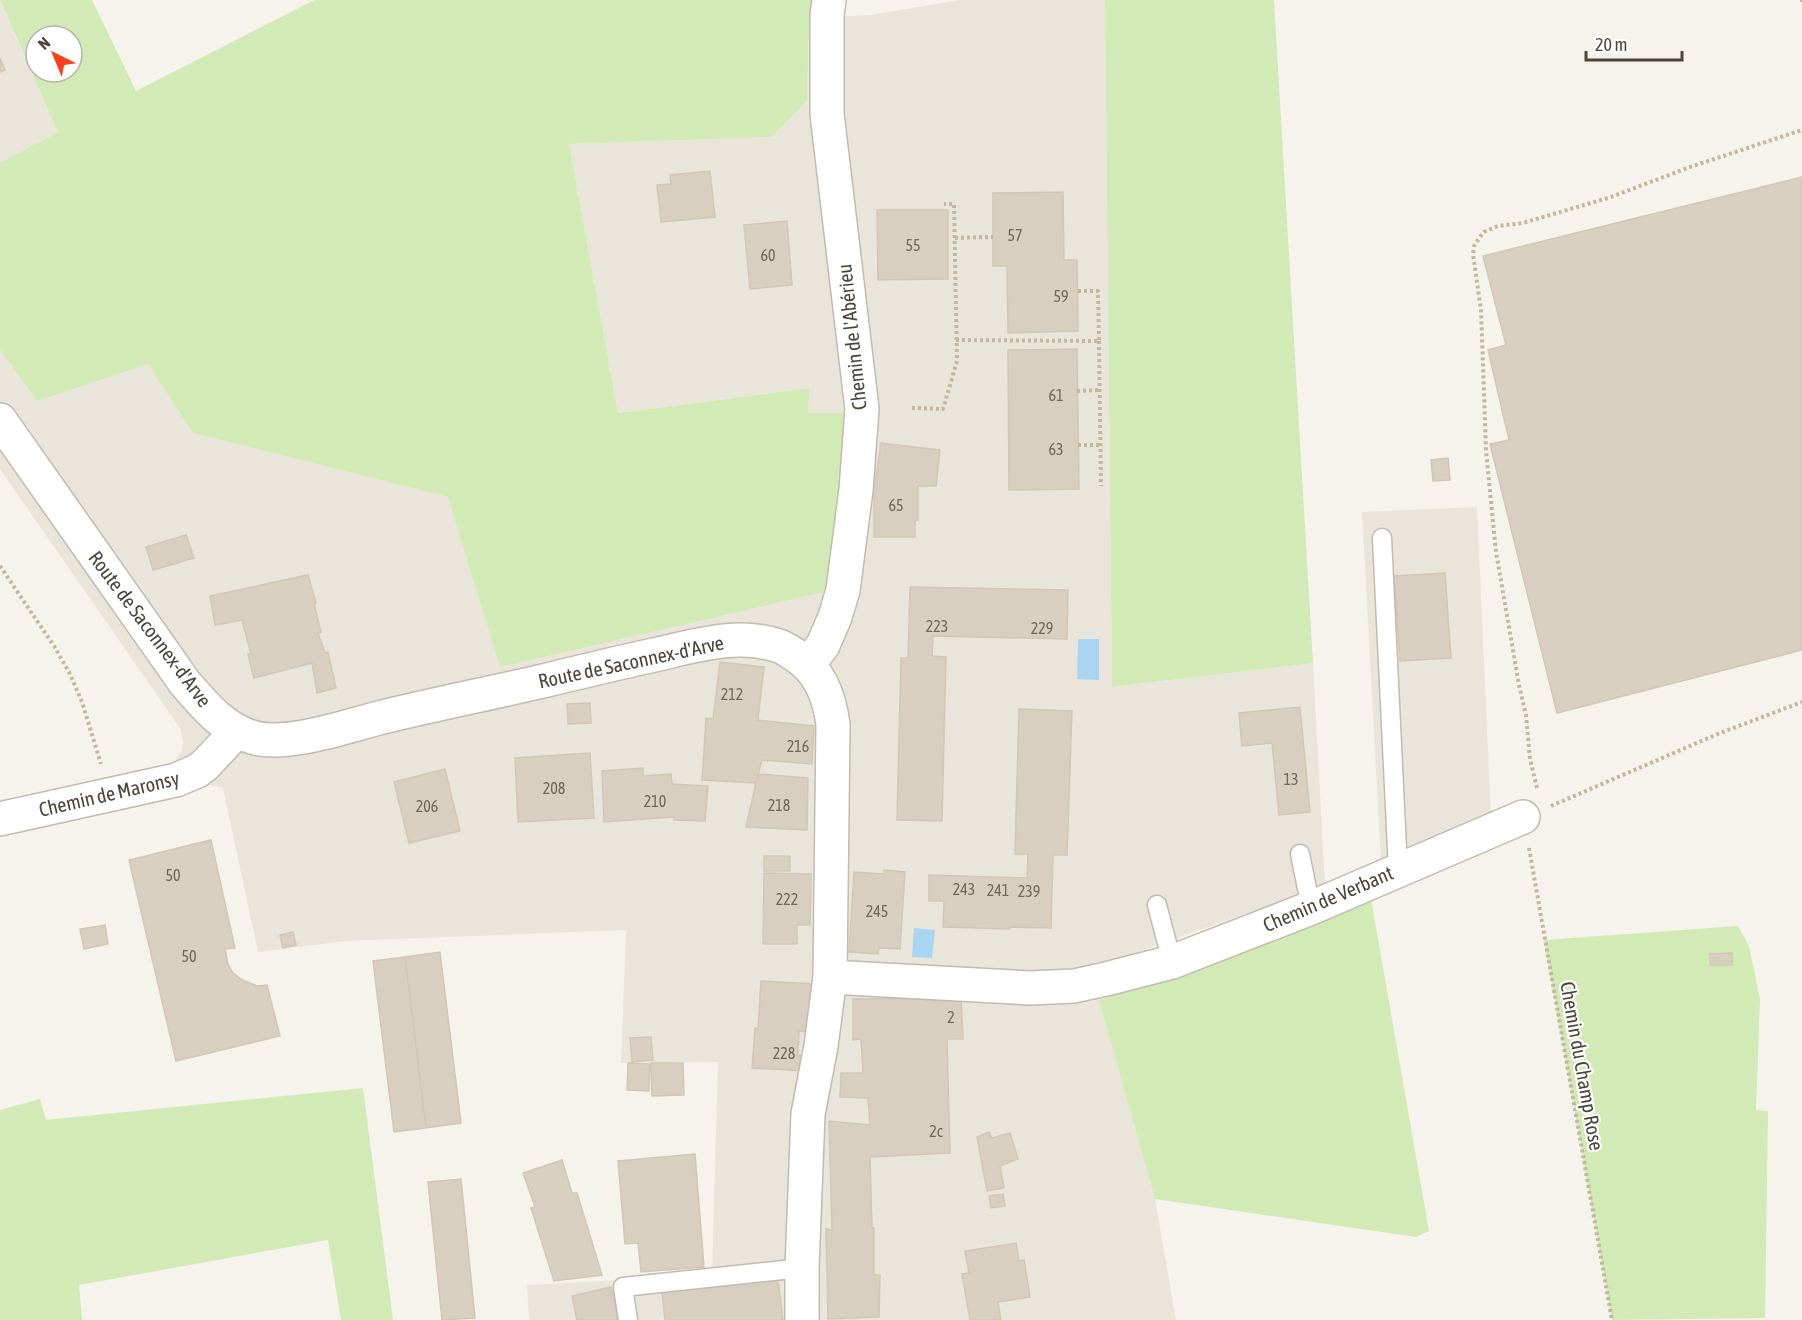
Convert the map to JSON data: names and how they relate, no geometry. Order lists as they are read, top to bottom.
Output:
{
  "streets": {
    "street": [
      "Chemin de l'Abérieu",
      "Route de Saconnex-d'Arve",
      "Chemin de Maronsy",
      "Chemin de Verbant"
    ],
    "path": ["Chemin du Champ Rose"]
  },
  "crossings": [
    ["Chemin de l'Abérieu", "Route de Saconnex-d'Arve"],
    ["Route de Saconnex-d'Arve", "Chemin de Maronsy"],
    ["Route de Saconnex-d'Arve", "Chemin de Verbant"],
    ["Chemin de Verbant", "Chemin du Champ Rose"]
  ],
  "house_numbers": [
    "57",
    "55",
    "60",
    "59",
    "61",
    "63",
    "65",
    "223",
    "229",
    "212",
    "216",
    "13",
    "208",
    "210",
    "218",
    "206",
    "50",
    "243",
    "241",
    "239",
    "222",
    "245",
    "50",
    "2",
    "228",
    "2c"
  ],
  "scale_bar": "20 m",
  "north": "top left"
}
